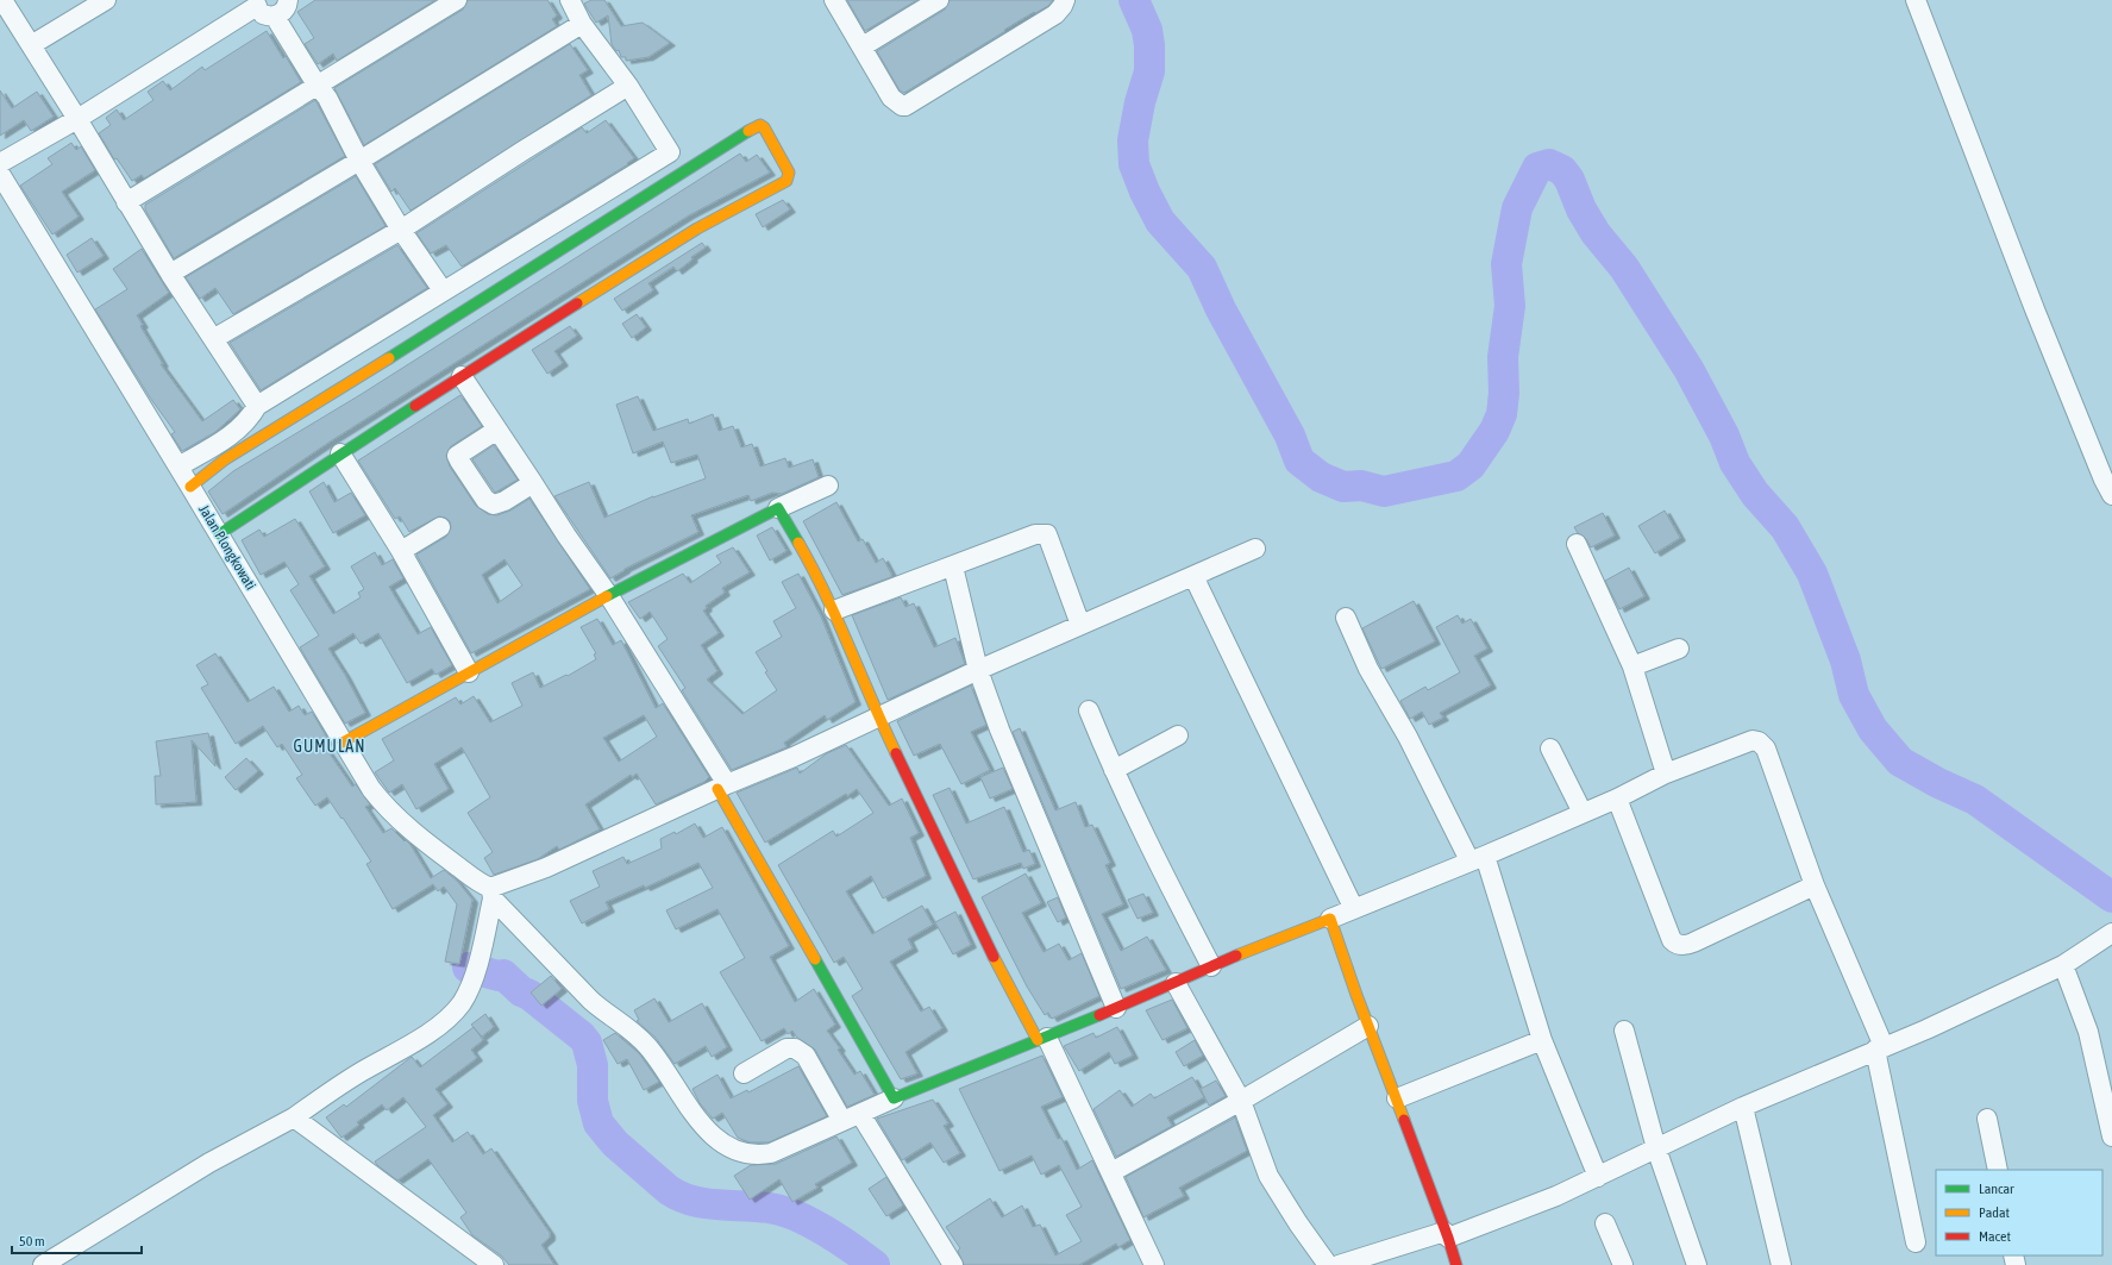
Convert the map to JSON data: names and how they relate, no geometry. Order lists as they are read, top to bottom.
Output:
{
  "streets": {
    "street": ["Jalan Plongkowati"]
  },
  "districts": ["GUMULAN"],
  "legend": ["Lancar", "Padat", "Macet"],
  "scale_bar": "50 m"
}
